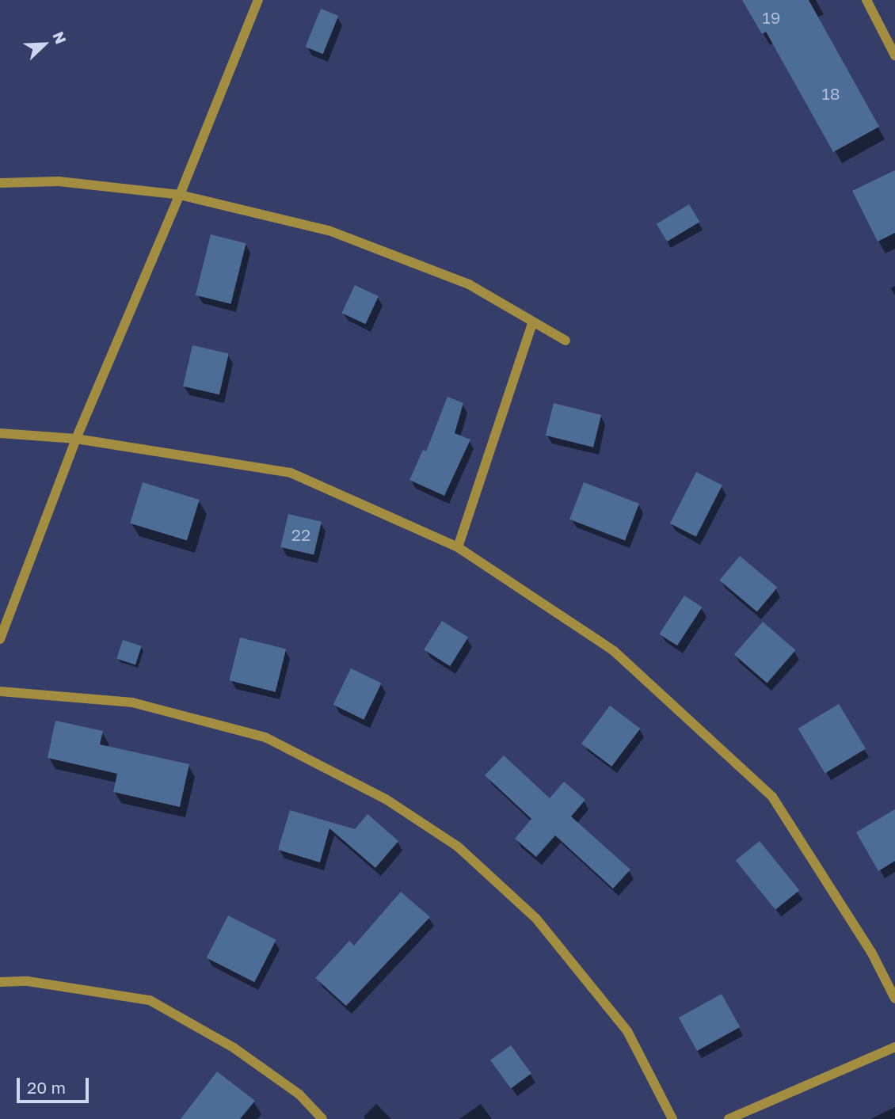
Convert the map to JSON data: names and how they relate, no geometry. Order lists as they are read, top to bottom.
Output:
{
  "house_numbers": ["19", "18", "22"],
  "scale_bar": "20 m",
  "north": "top right"
}
